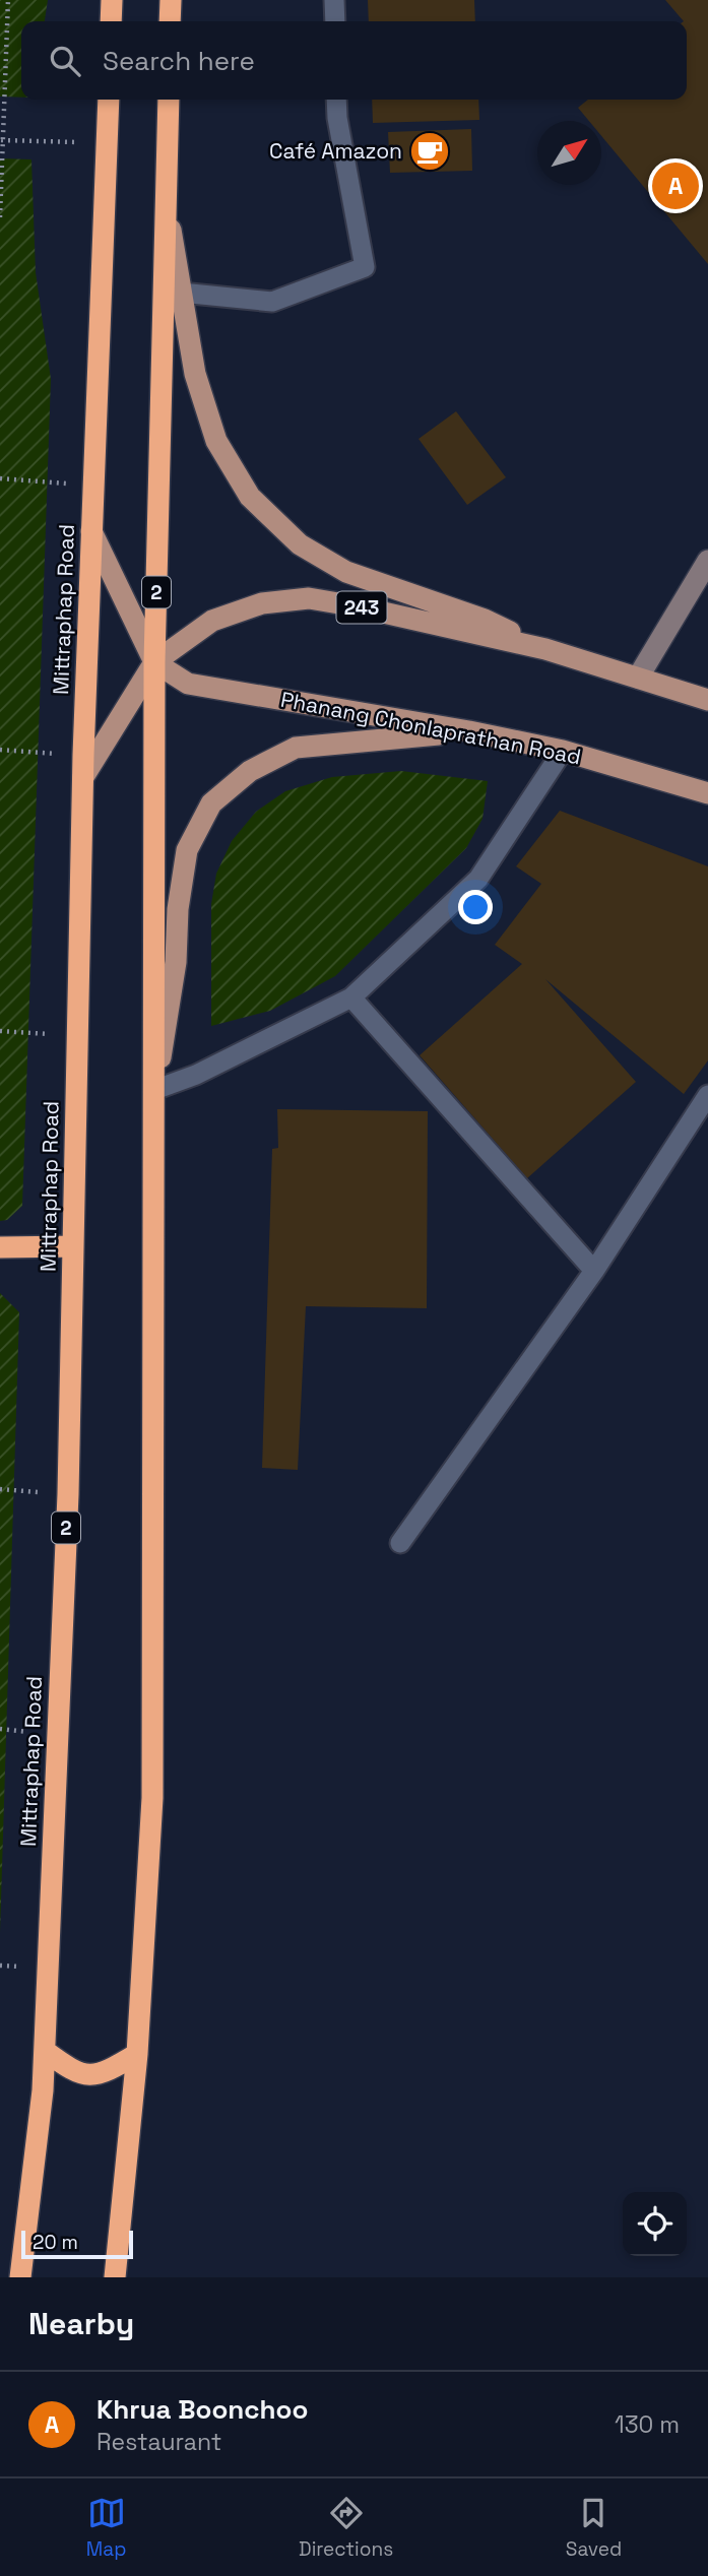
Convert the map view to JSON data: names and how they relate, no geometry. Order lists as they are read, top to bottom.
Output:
{
  "streets": {
    "highway": ["2", "Mittraphap Road"],
    "main road": ["243", "Phanang Chonlaprathan Road"]
  },
  "crossings": [
    ["2", "243"],
    ["2", "Phanang Chonlaprathan Road"],
    ["243", "Mittraphap Road"],
    ["243", "Phanang Chonlaprathan Road"]
  ],
  "places": {
    "cafe": ["Café Amazon"]
  },
  "scale_bar": "20 m",
  "north": "top right",
  "page": {
    "search": "Search here",
    "pins": "A",
    "scale": "20 m",
    "heading": "Nearby",
    "list": [
      {
        "mark": "A",
        "name": "Khrua Boonchoo",
        "note": "Restaurant",
        "value": "130 m"
      }
    ],
    "nav": ["Map", "Directions", "Saved"]
  }
}
